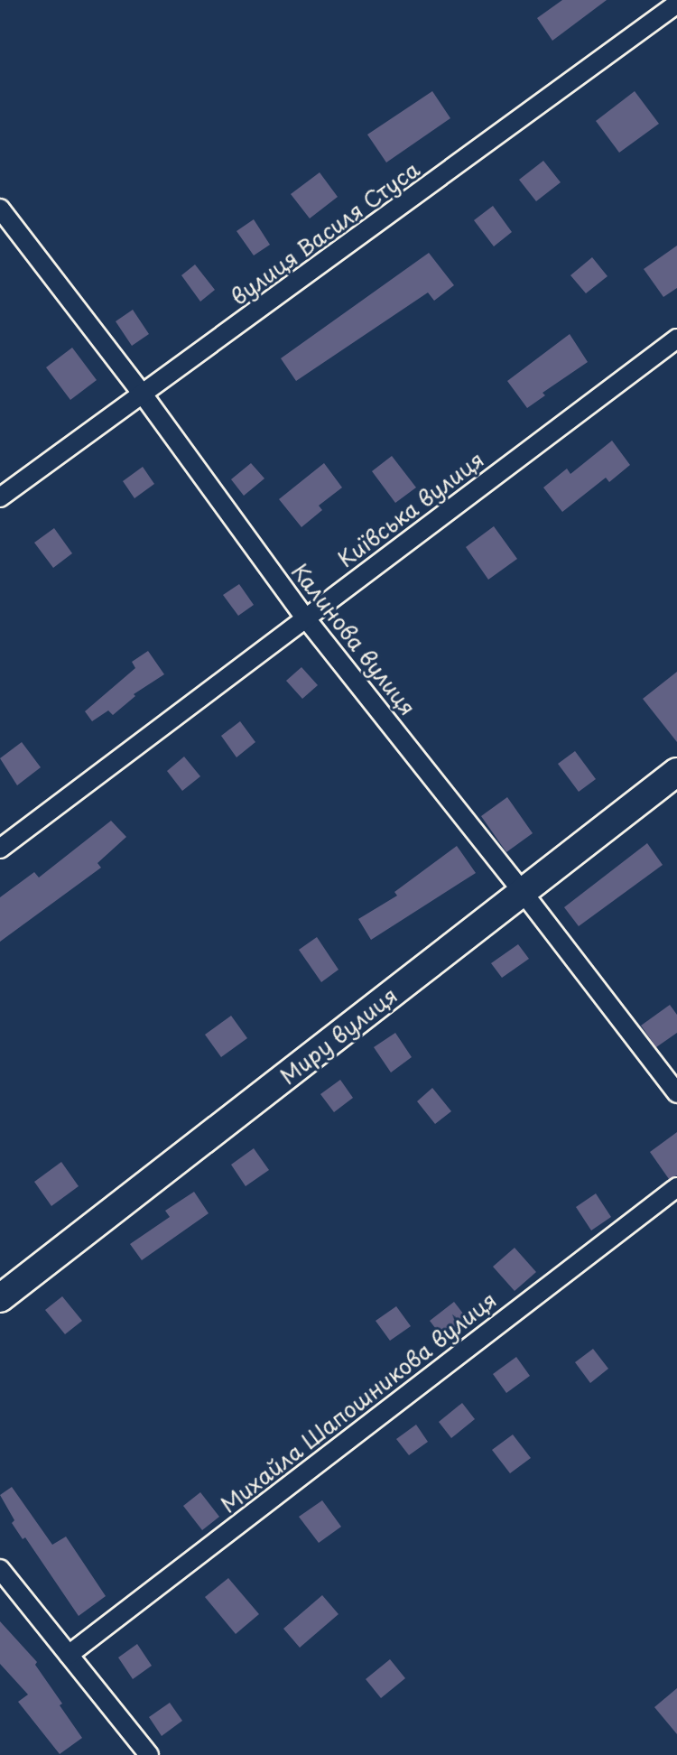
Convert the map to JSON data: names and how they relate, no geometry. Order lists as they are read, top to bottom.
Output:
{
  "streets": {
    "main road": ["Миру вулиця"],
    "street": [
      "вулиця Василя Стуса",
      "Київська вулиця",
      "Калинова вулиця",
      "Михайла Шапошникова вулиця"
    ]
  },
  "crossings": [
    ["вулиця Василя Стуса", "Калинова вулиця"],
    ["Київська вулиця", "Калинова вулиця"],
    ["Калинова вулиця", "Миру вулиця"]
  ]
}
